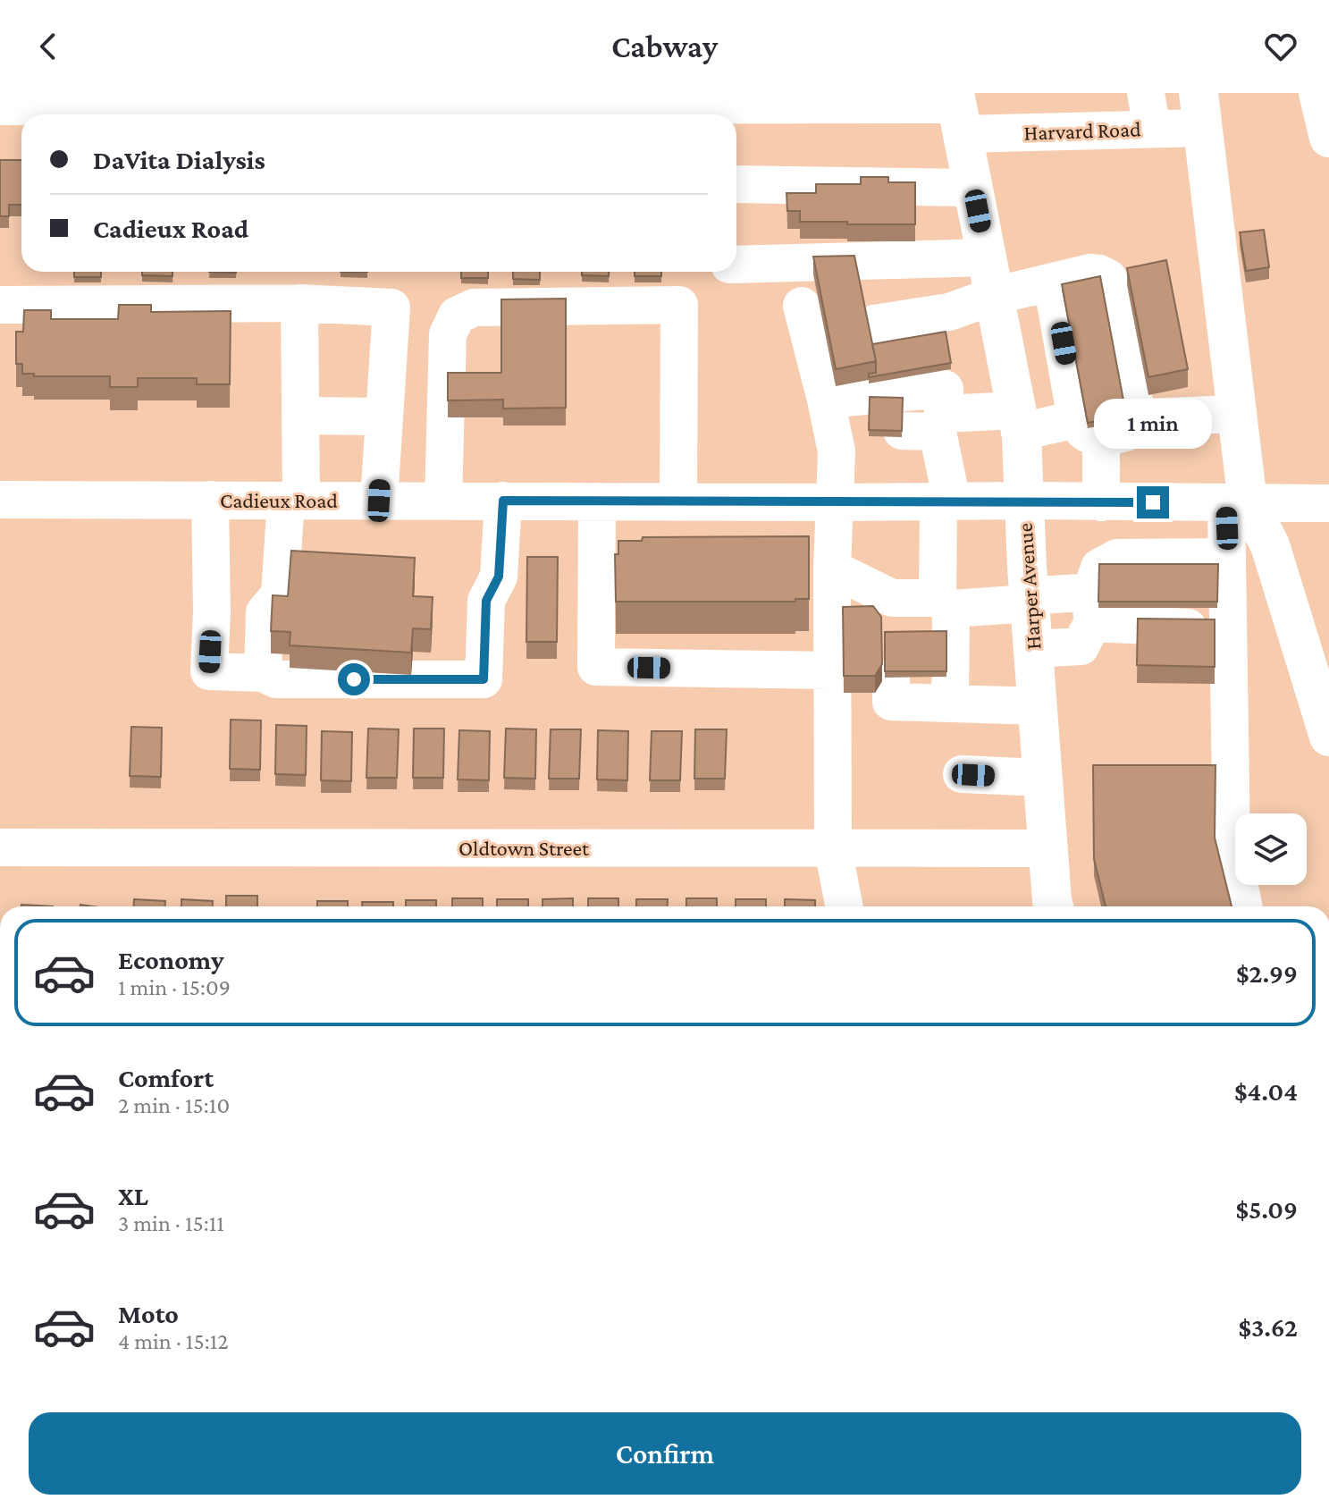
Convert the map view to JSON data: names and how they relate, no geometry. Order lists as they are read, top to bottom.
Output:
{
  "streets": {
    "main road": ["Harper Avenue"],
    "street": ["Harvard Road", "Cadieux Road", "Oldtown Street"]
  },
  "crossings": [
    ["Harvard Road", "Harper Avenue"],
    ["Cadieux Road", "Harper Avenue"],
    ["Harper Avenue", "Oldtown Street"]
  ],
  "page": {
    "header": "Cabway",
    "banner": ["DaVita Dialysis", "Cadieux Road"],
    "bubble": "1 min",
    "list": [
      {
        "name": "Economy",
        "note": "1 min · 15:09",
        "value": "$2.99"
      },
      {
        "name": "Comfort",
        "note": "2 min · 15:10",
        "value": "$4.04"
      },
      {
        "name": "XL",
        "note": "3 min · 15:11",
        "value": "$5.09"
      },
      {
        "name": "Moto",
        "note": "4 min · 15:12",
        "value": "$3.62"
      }
    ],
    "buttons": "Confirm"
  }
}
